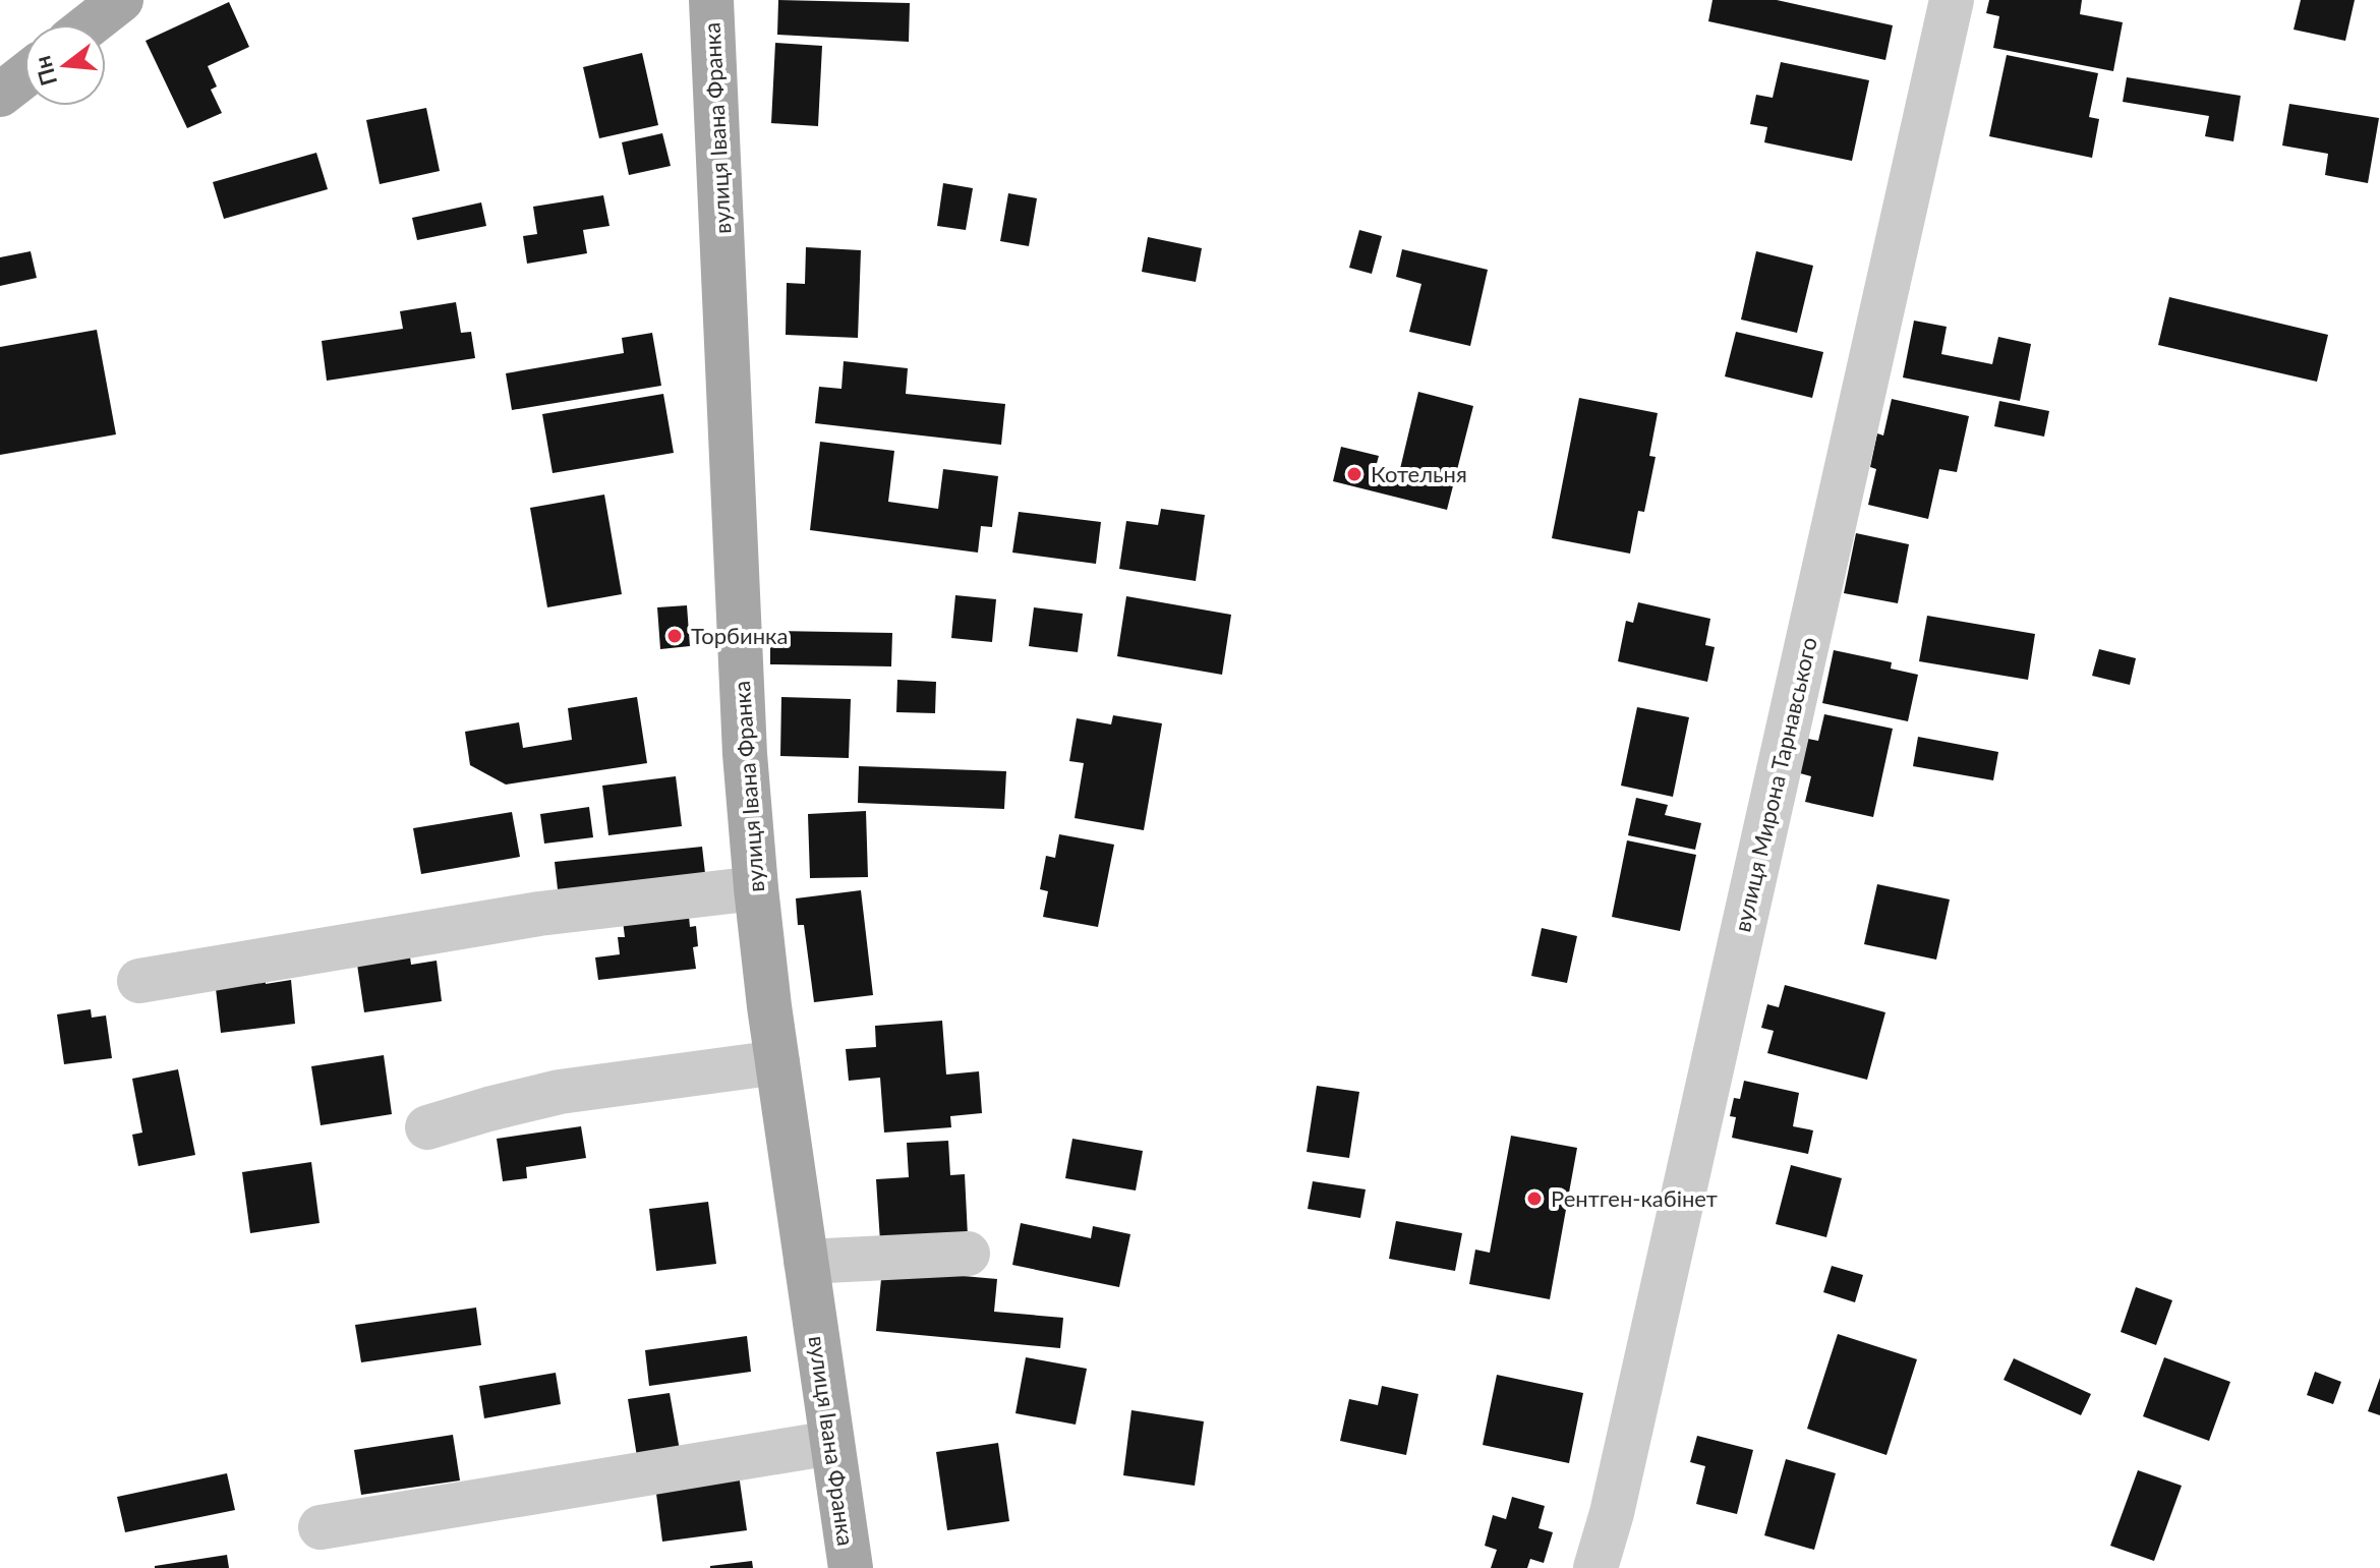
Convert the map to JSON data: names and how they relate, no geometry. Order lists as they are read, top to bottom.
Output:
{
  "streets": {
    "main road": ["вулиця Івана Франка"],
    "street": ["вулиця Мирона Тарнавського"]
  },
  "places": ["Котельня", "Торбинка", "Рентген-кабінет"],
  "north": "left"
}
